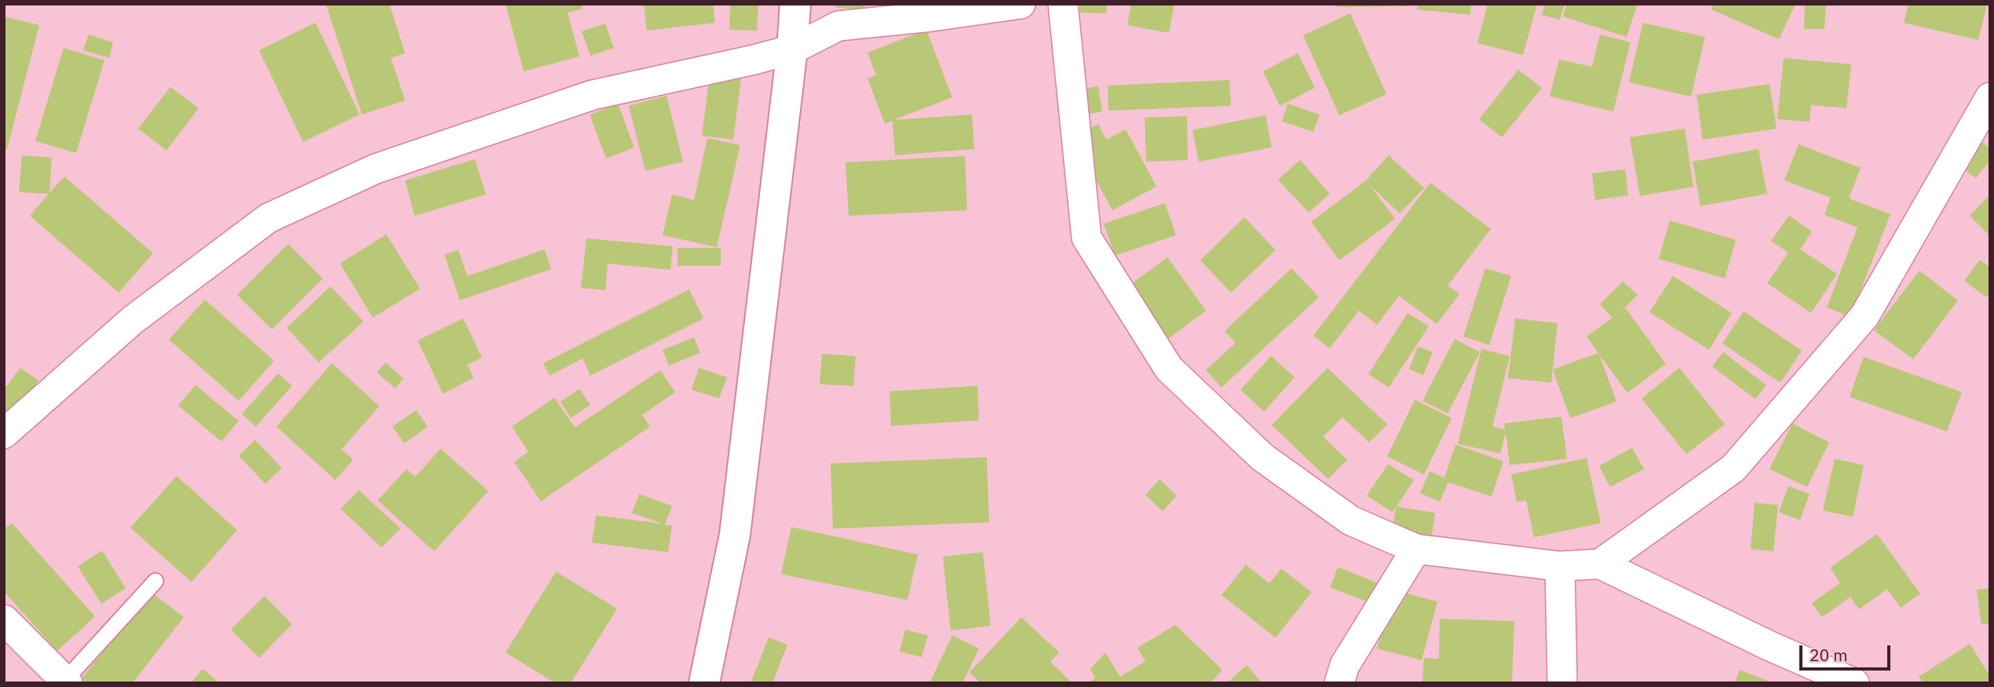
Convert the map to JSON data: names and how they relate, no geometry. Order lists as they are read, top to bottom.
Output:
{
  "scale_bar": "20 m"
}
